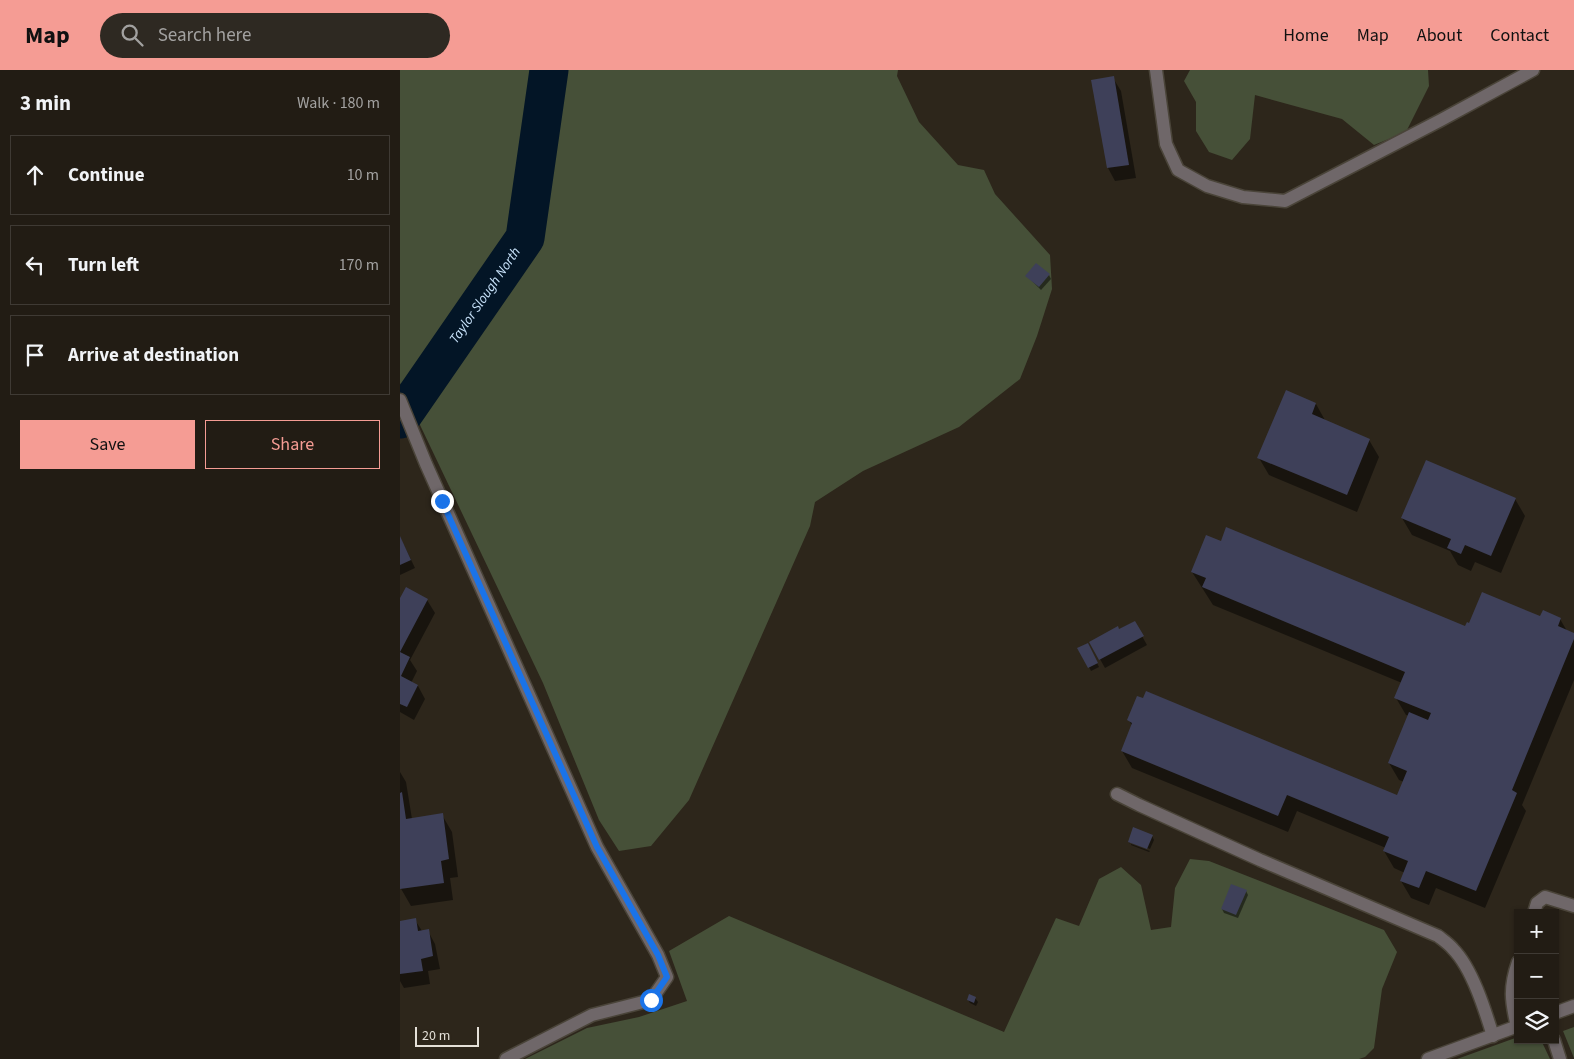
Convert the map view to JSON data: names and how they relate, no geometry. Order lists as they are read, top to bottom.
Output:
{
  "water": ["Taylor Slough North"],
  "scale_bar": "20 m",
  "page": {
    "header": "Map",
    "search": "Search here",
    "nav": [
      "Home",
      "Map",
      "About",
      "Contact"
    ],
    "heading": ["3 min", "Walk · 180 m"],
    "list": [
      ["Continue", "10 m"],
      ["Turn left", "170 m"],
      "Arrive at destination"
    ],
    "buttons": ["Save", "Share"],
    "map_buttons": ["+", "−"],
    "scale": "20 m"
  }
}
